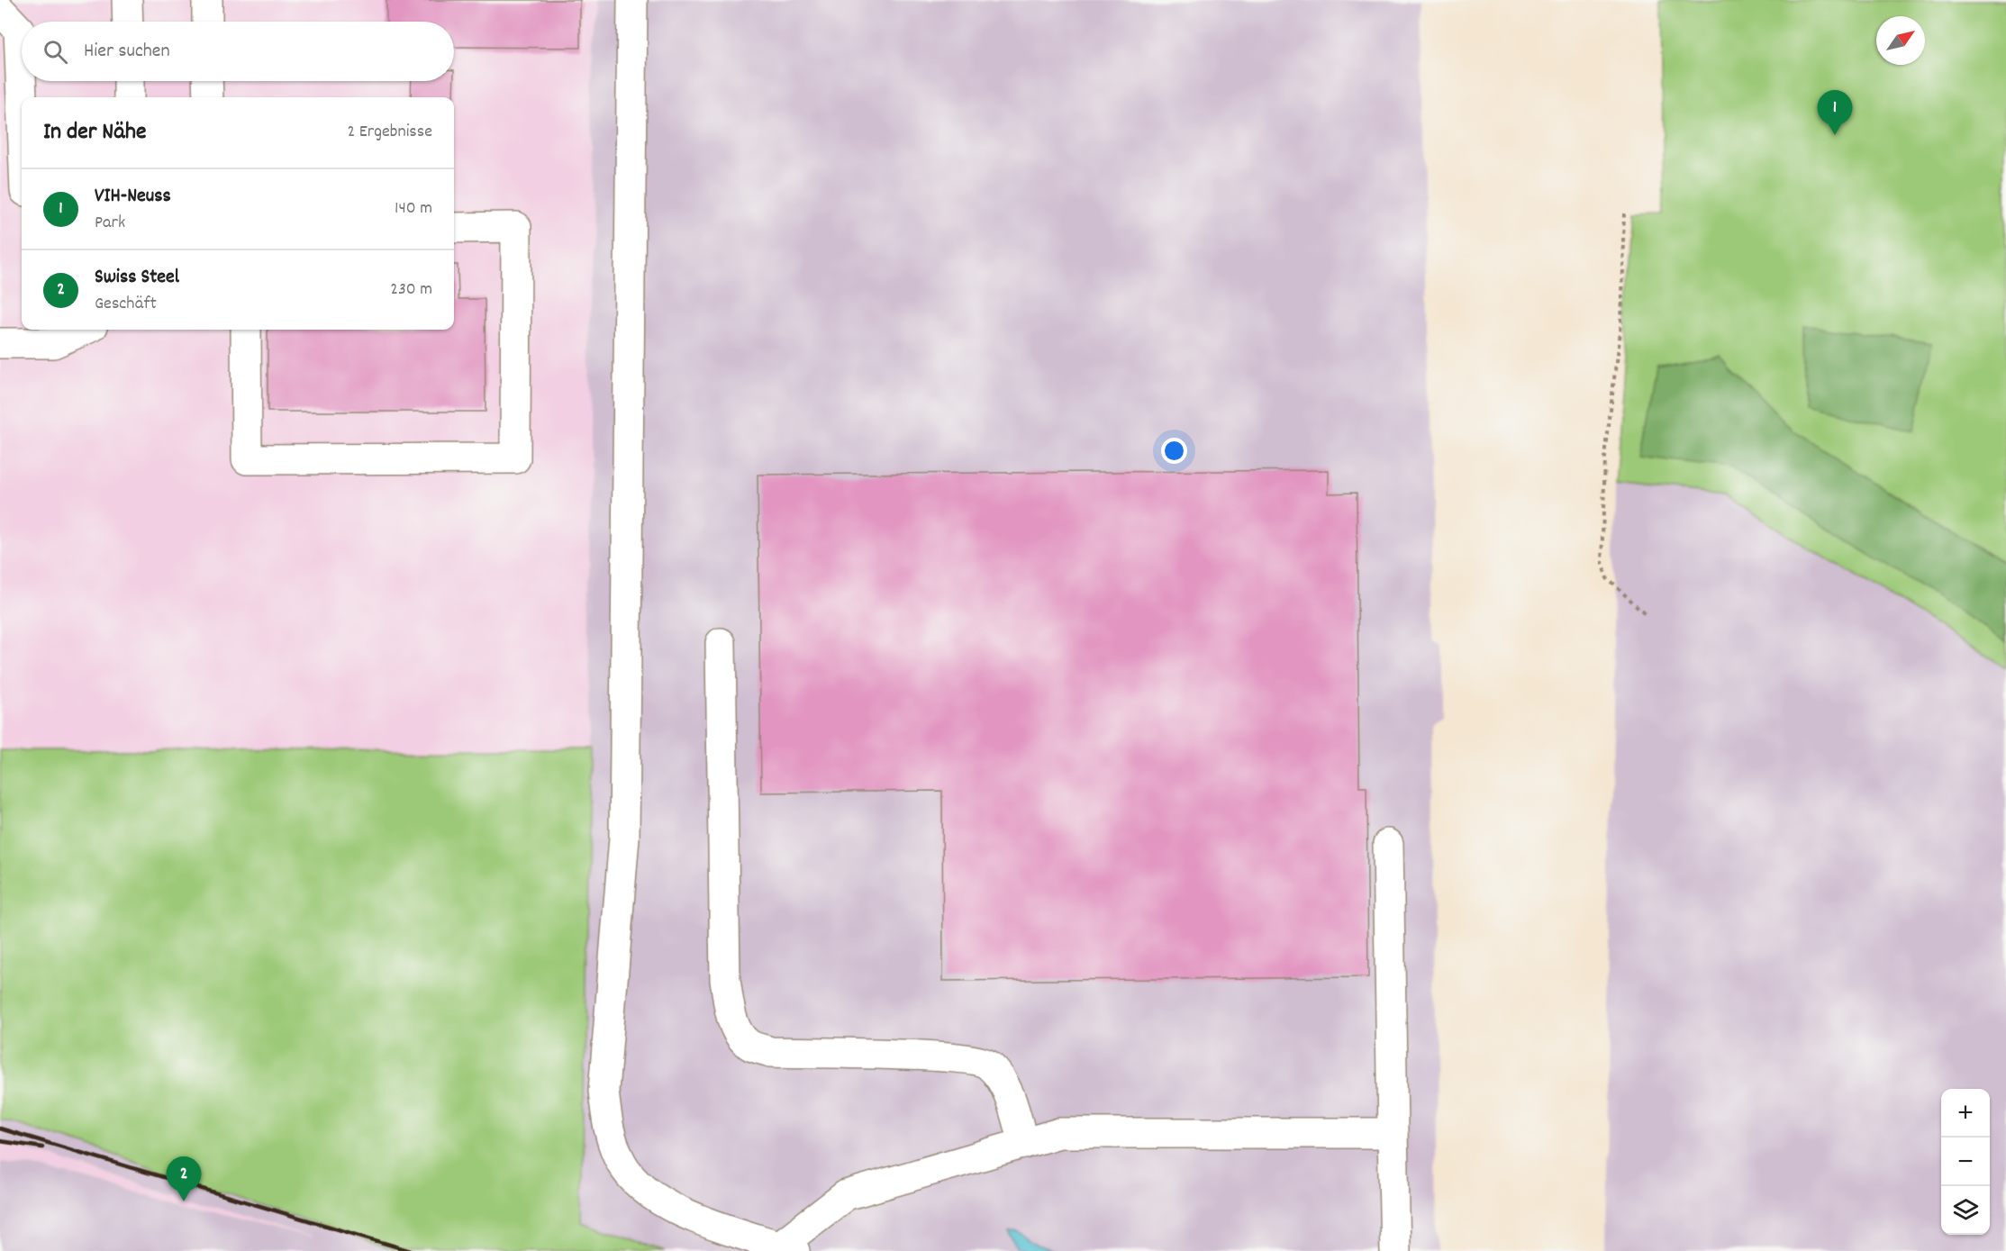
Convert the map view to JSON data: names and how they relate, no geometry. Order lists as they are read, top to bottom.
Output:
{
  "north": "top right",
  "page": {
    "search": "Hier suchen",
    "pins": ["1", "2"],
    "heading": ["In der Nähe", "2 Ergebnisse"],
    "list": [
      {
        "mark": "1",
        "name": "VIH-Neuss",
        "note": "Park",
        "value": "140 m"
      },
      {
        "mark": "2",
        "name": "Swiss Steel",
        "note": "Geschäft",
        "value": "230 m"
      }
    ],
    "map_buttons": ["+", "−"]
  }
}
